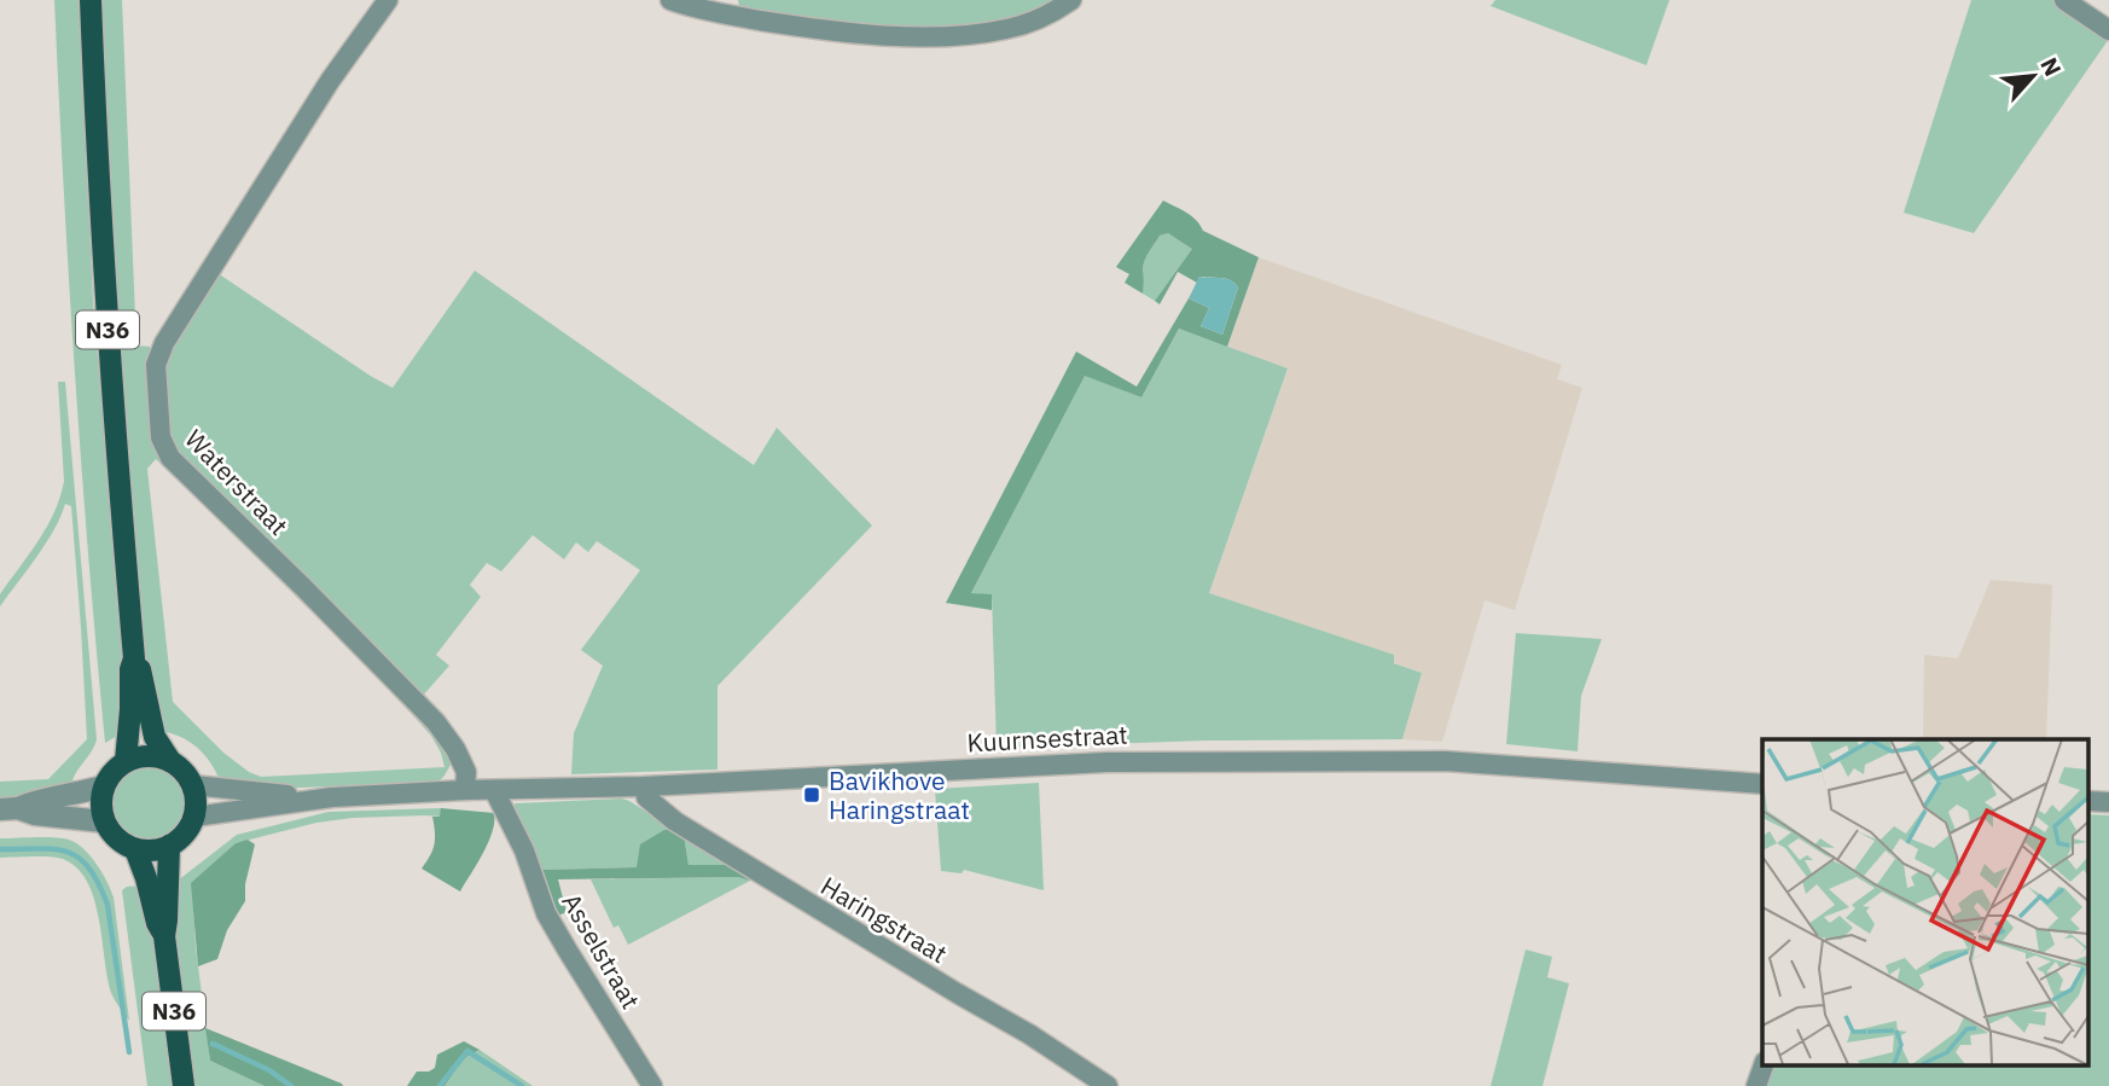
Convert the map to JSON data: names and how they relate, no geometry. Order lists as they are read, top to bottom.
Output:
{
  "streets": {
    "main road": ["N36"],
    "street": [
      "Waterstraat",
      "Kuurnsestraat",
      "Haringstraat",
      "Asselstraat"
    ]
  },
  "crossings": [
    ["N36", "Kuurnsestraat"],
    ["Waterstraat", "Kuurnsestraat"],
    ["Kuurnsestraat", "Haringstraat"],
    ["Kuurnsestraat", "Asselstraat"]
  ],
  "places": {
    "transit": ["Bavikhove Haringstraat"]
  },
  "north": "top right"
}
